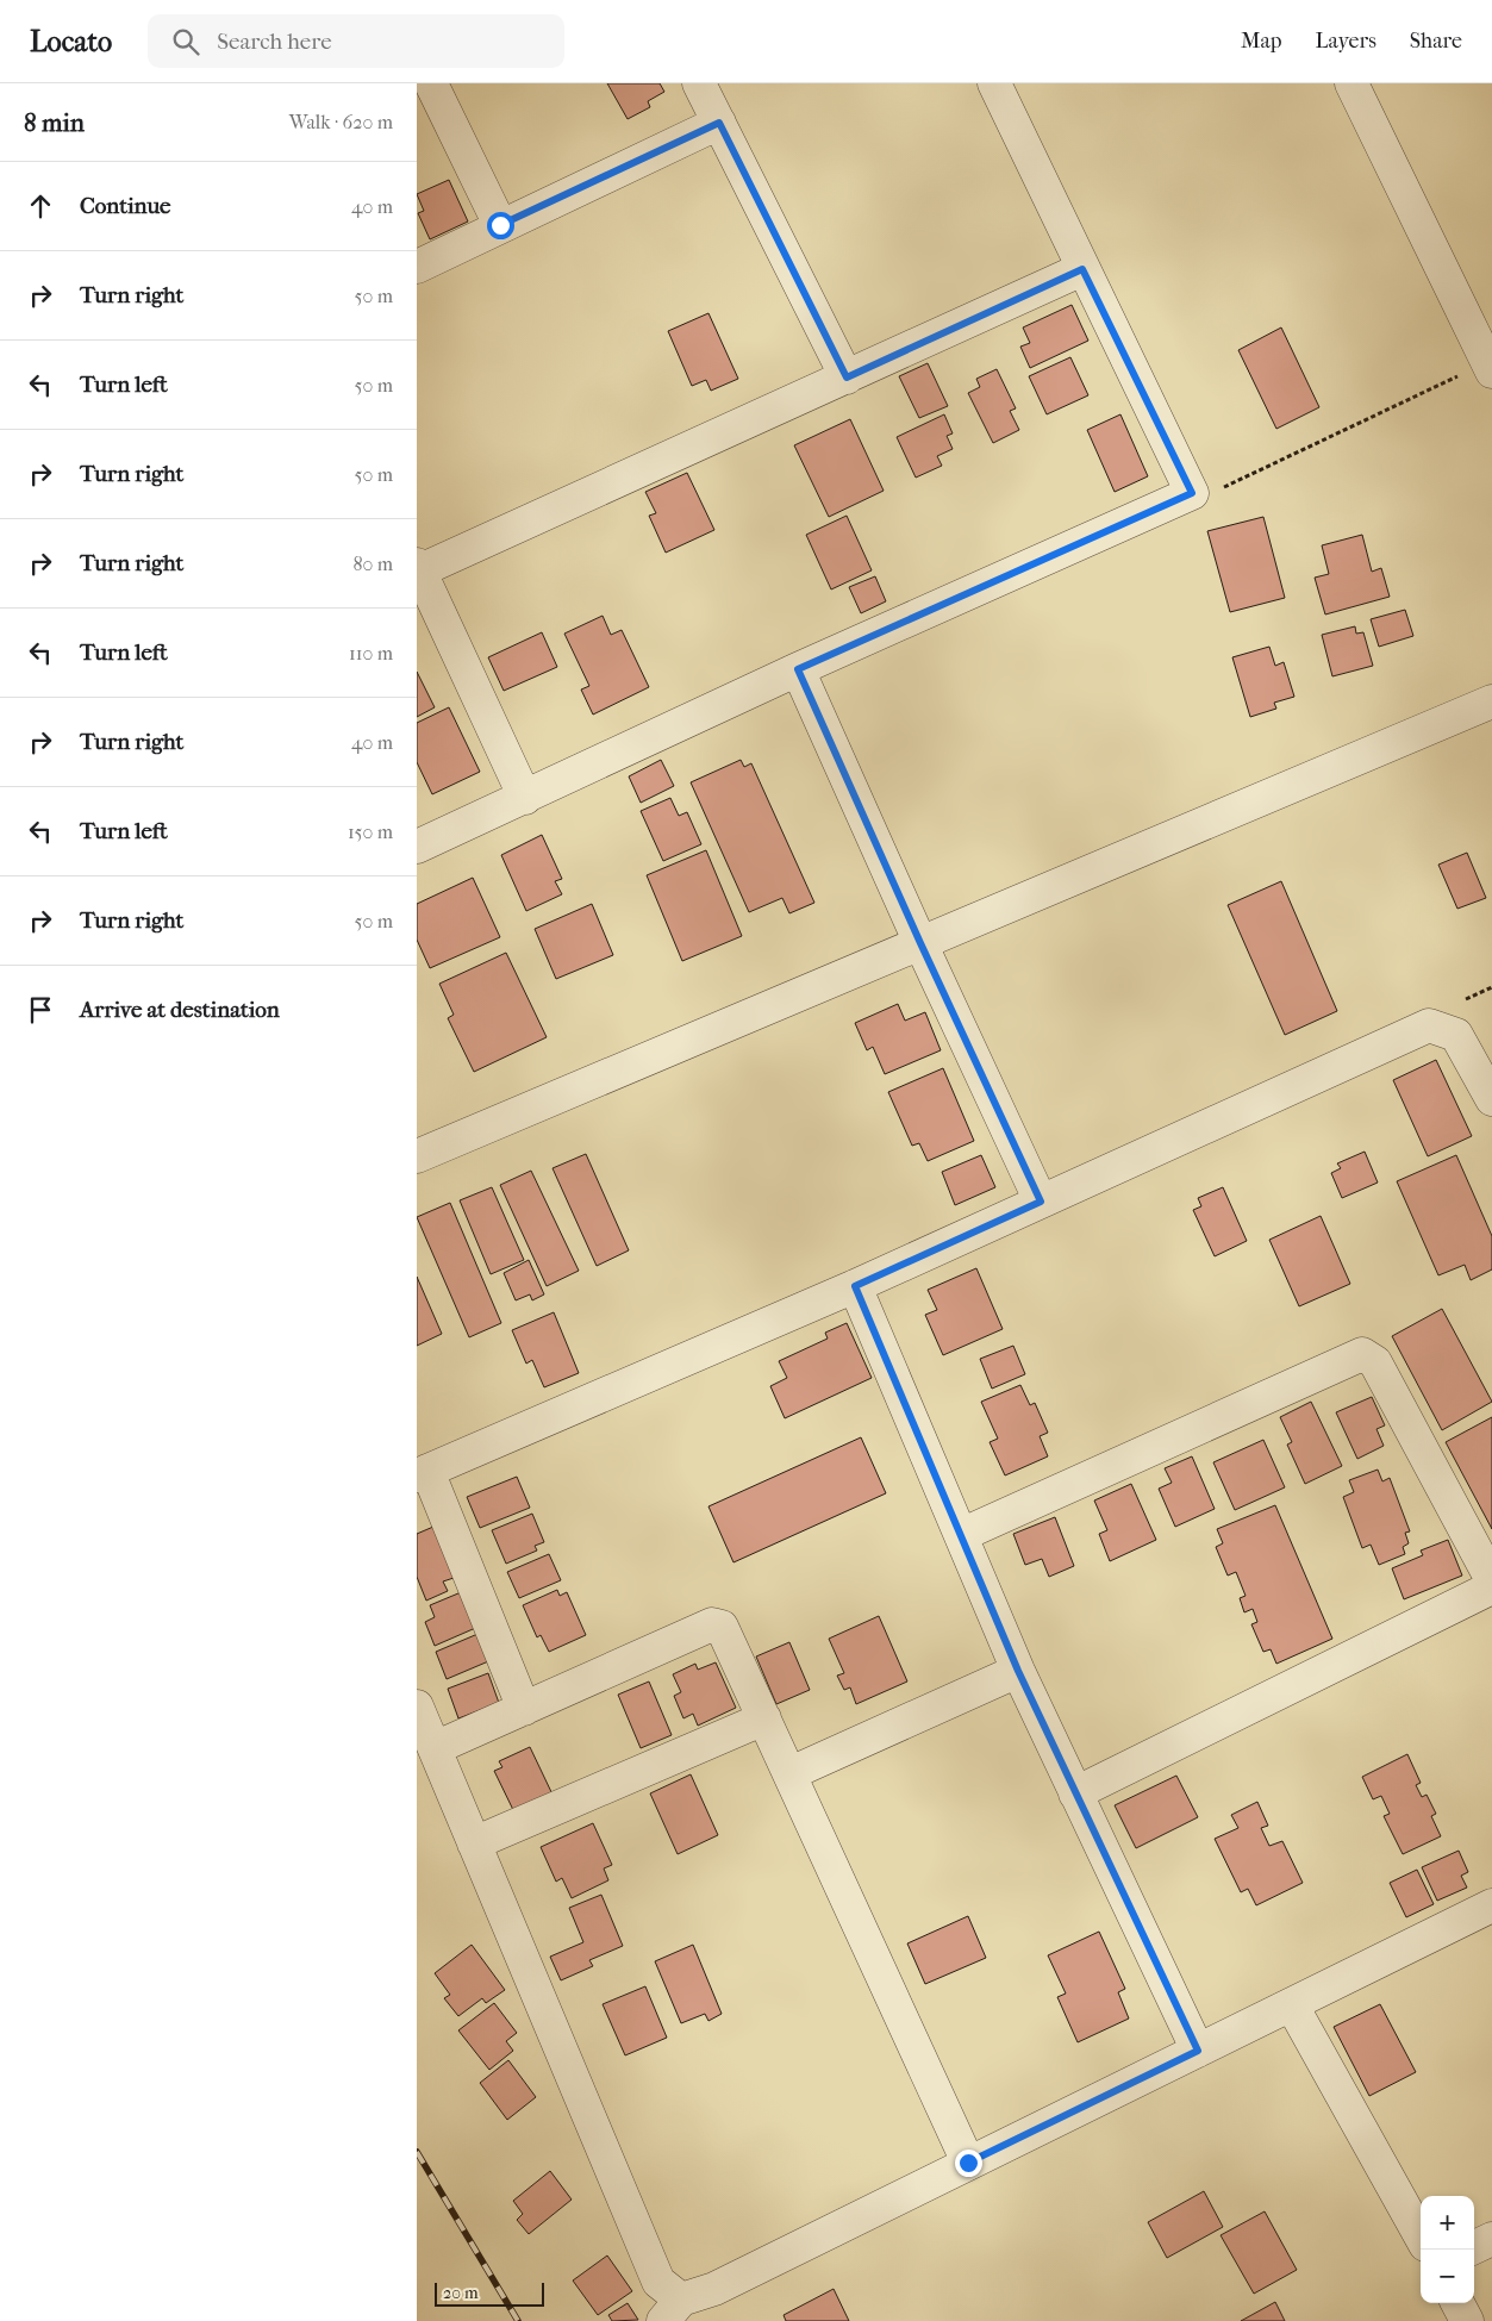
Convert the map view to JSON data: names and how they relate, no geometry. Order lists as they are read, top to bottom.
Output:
{
  "scale_bar": "20 m",
  "page": {
    "header": "Locato",
    "search": "Search here",
    "nav": ["Map", "Layers", "Share"],
    "heading": ["8 min", "Walk · 620 m"],
    "list": [
      ["Continue", "40 m"],
      ["Turn right", "50 m"],
      ["Turn left", "50 m"],
      ["Turn right", "50 m"],
      ["Turn right", "80 m"],
      ["Turn left", "110 m"],
      ["Turn right", "40 m"],
      ["Turn left", "150 m"],
      ["Turn right", "50 m"],
      "Arrive at destination"
    ],
    "map_buttons": ["+", "−"],
    "scale": "20 m"
  }
}
